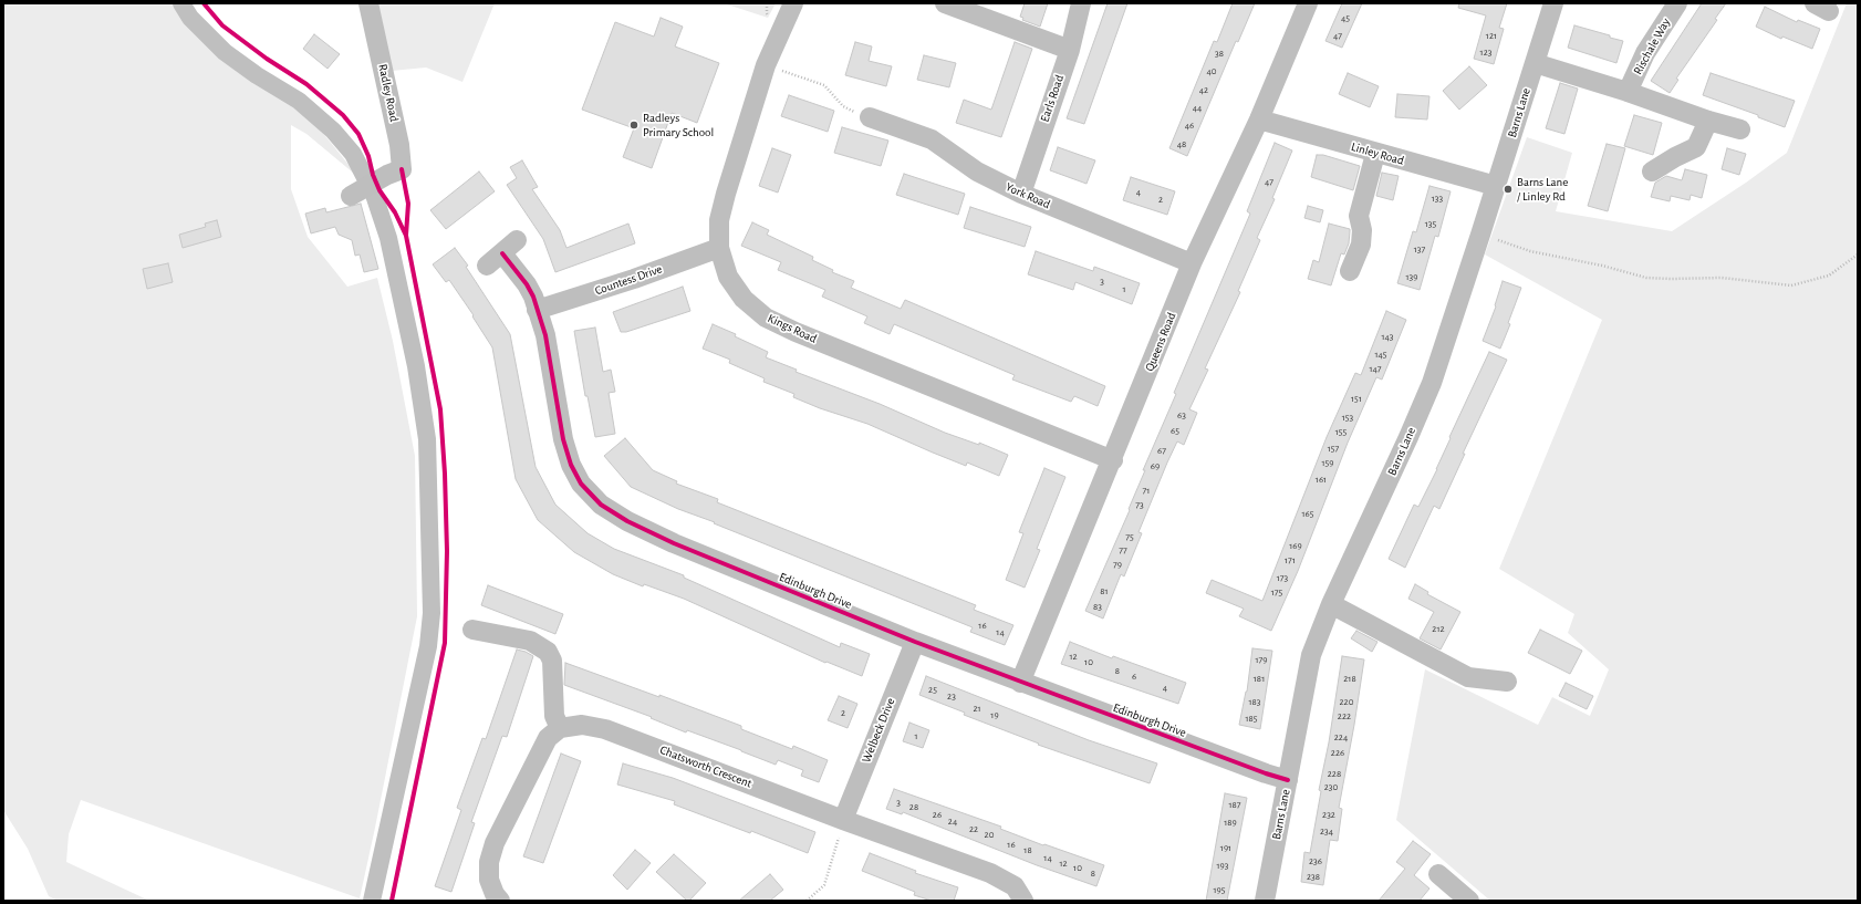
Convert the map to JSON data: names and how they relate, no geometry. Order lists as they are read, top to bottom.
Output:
{
  "streets": {
    "street": [
      "Rischale Way",
      "Radley Road",
      "Earls Road",
      "Barns Lane",
      "Linley Road",
      "York Road",
      "Countess Drive",
      "Kings Road",
      "Queens Road",
      "Edinburgh Drive",
      "Welbeck Drive",
      "Chatsworth Crescent"
    ]
  },
  "crossings": [
    ["Earls Road", "York Road"],
    ["Barns Lane", "Linley Road"],
    ["Barns Lane", "Edinburgh Drive"],
    ["Linley Road", "Queens Road"],
    ["York Road", "Queens Road"],
    ["Countess Drive", "Kings Road"],
    ["Countess Drive", "Edinburgh Drive"],
    ["Kings Road", "Queens Road"],
    ["Queens Road", "Edinburgh Drive"],
    ["Edinburgh Drive", "Welbeck Drive"],
    ["Welbeck Drive", "Chatsworth Crescent"]
  ],
  "places": ["Radleys Primary School", "Barns Lane / Linley Rd"],
  "house_numbers": [
    "45",
    "47",
    "121",
    "123",
    "38",
    "40",
    "42",
    "44",
    "46",
    "48",
    "47",
    "4",
    "133",
    "2",
    "135",
    "137",
    "139",
    "3",
    "1",
    "143",
    "145",
    "147",
    "151",
    "63",
    "153",
    "65",
    "155",
    "157",
    "67",
    "159",
    "69",
    "161",
    "71",
    "73",
    "165",
    "75",
    "169",
    "77",
    "171",
    "79",
    "173",
    "81",
    "175",
    "83",
    "16",
    "212",
    "14",
    "12",
    "179",
    "10",
    "8",
    "6",
    "181",
    "218",
    "4",
    "25",
    "23",
    "183",
    "220",
    "21",
    "2",
    "19",
    "222",
    "185",
    "1",
    "224",
    "226",
    "228",
    "230",
    "3",
    "187",
    "28",
    "26",
    "232",
    "24",
    "189",
    "22",
    "234",
    "20",
    "16",
    "191",
    "18",
    "14",
    "236",
    "12",
    "193",
    "10",
    "8",
    "238",
    "195"
  ]
}
